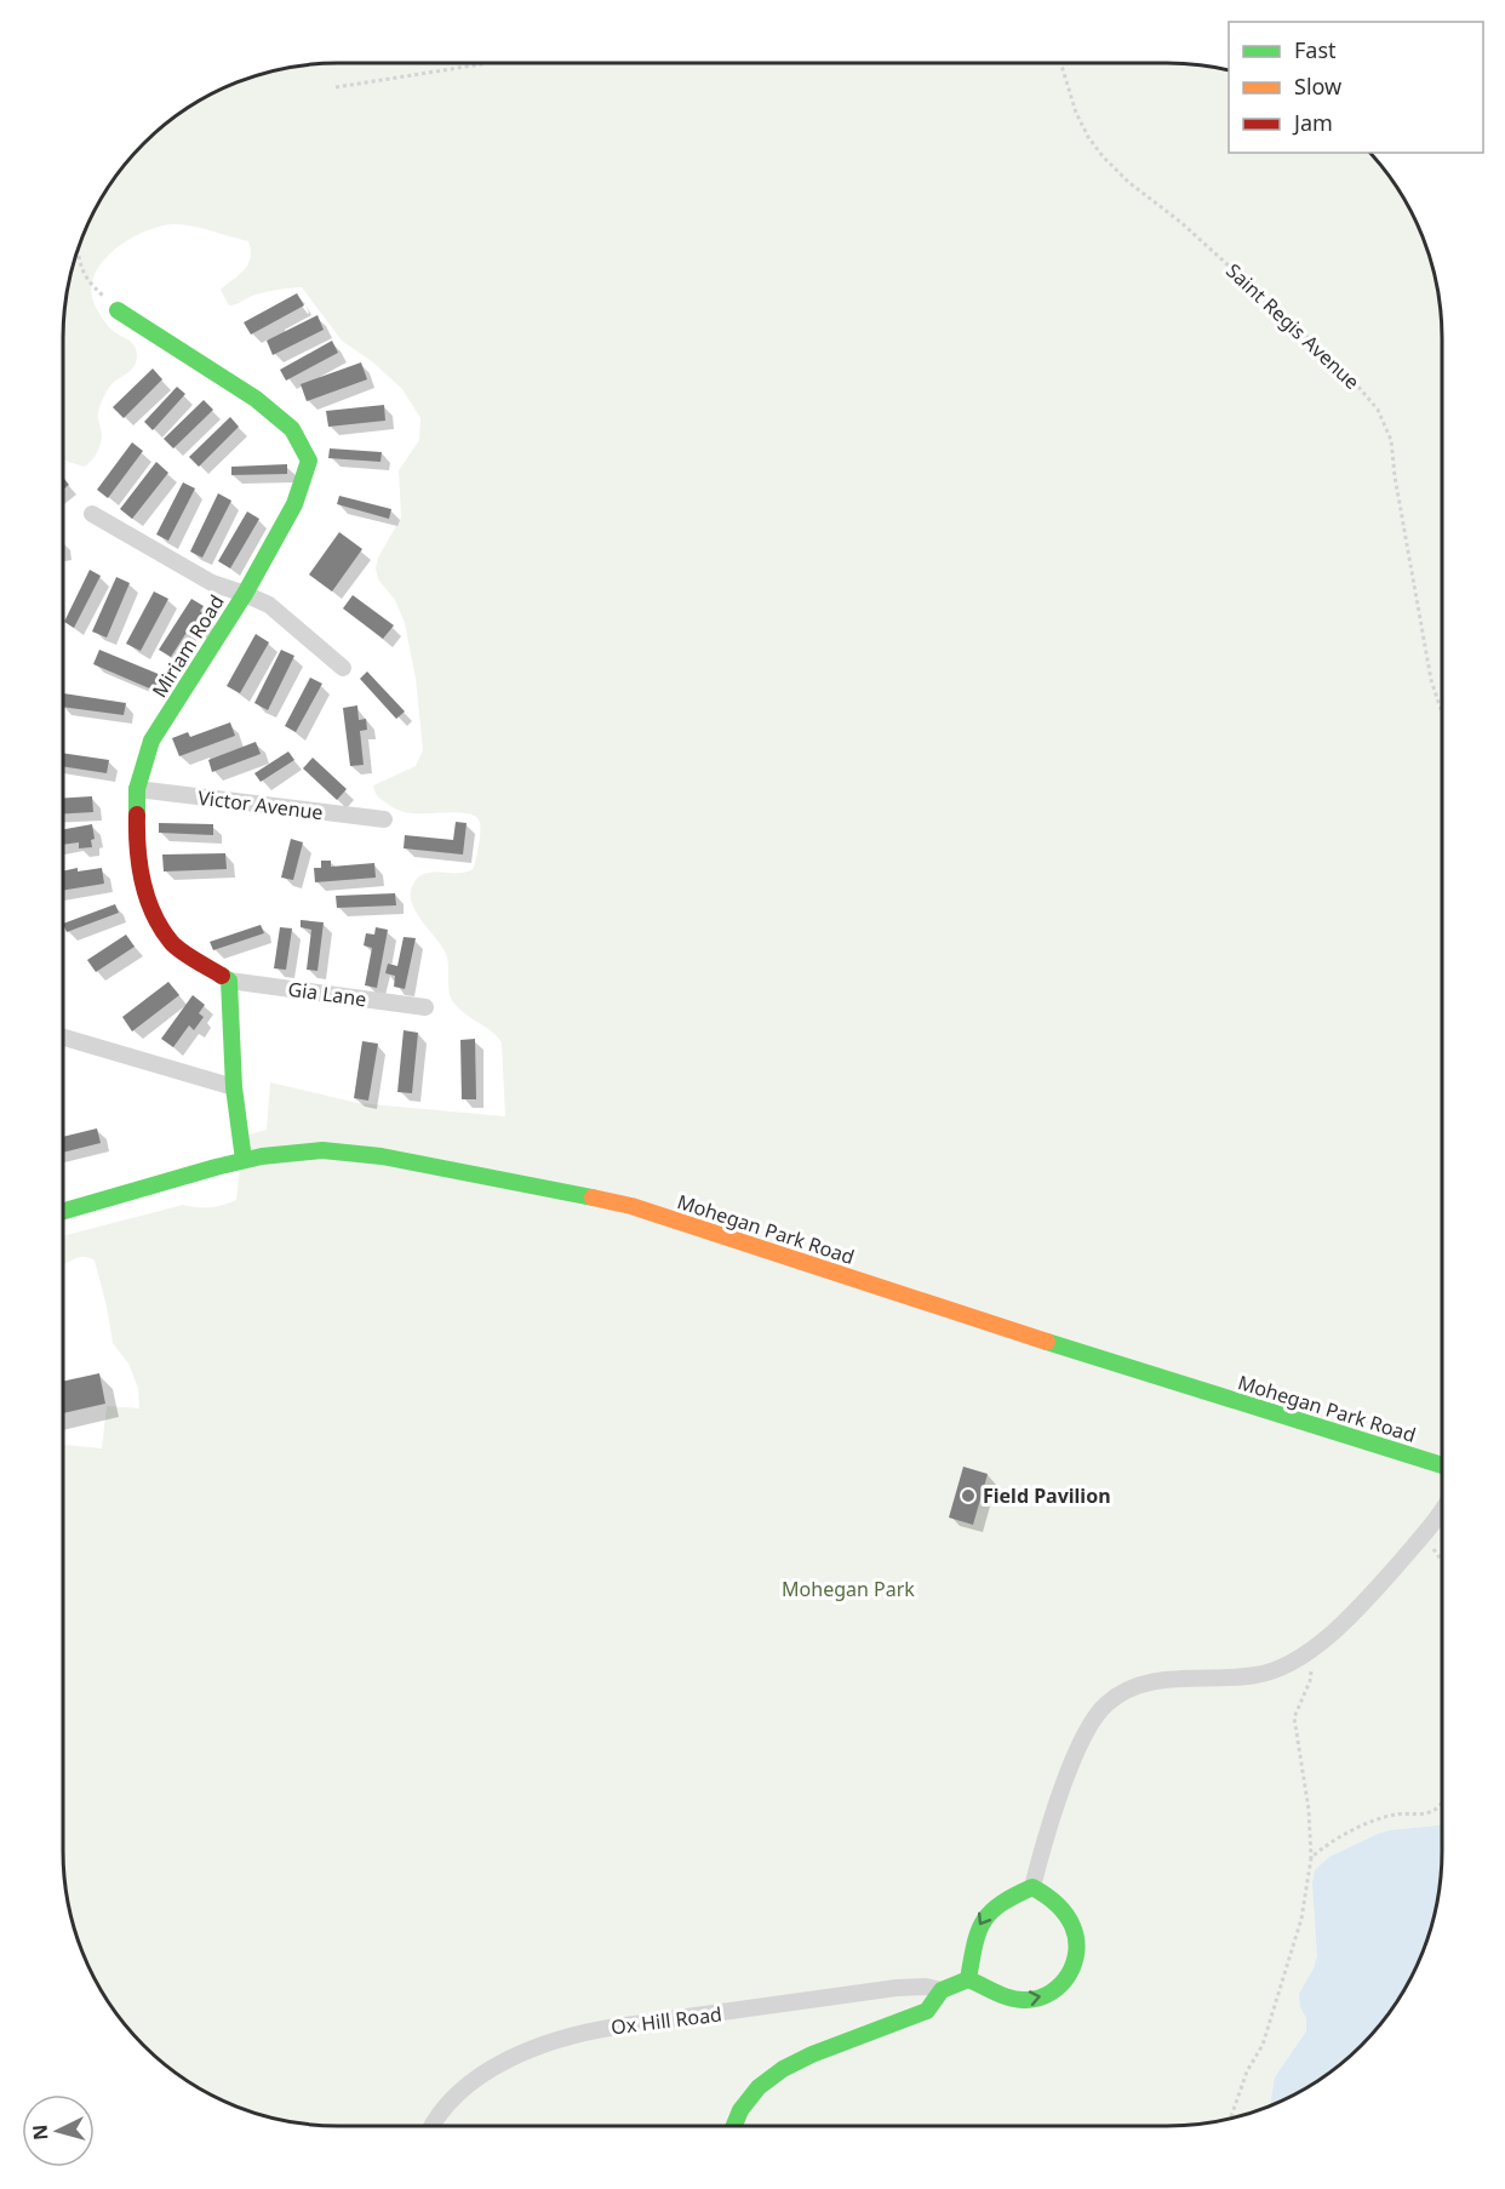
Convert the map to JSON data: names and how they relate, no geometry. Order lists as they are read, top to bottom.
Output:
{
  "streets": {
    "street": [
      "Miriam Road",
      "Victor Avenue",
      "Gia Lane",
      "Mohegan Park Road",
      "Ox Hill Road"
    ],
    "path": ["Saint Regis Avenue"]
  },
  "crossings": [
    ["Miriam Road", "Victor Avenue"],
    ["Miriam Road", "Gia Lane"]
  ],
  "parks": ["Mohegan Park"],
  "places": ["Field Pavilion"],
  "legend": ["Fast", "Slow", "Jam"],
  "north": "left"
}
